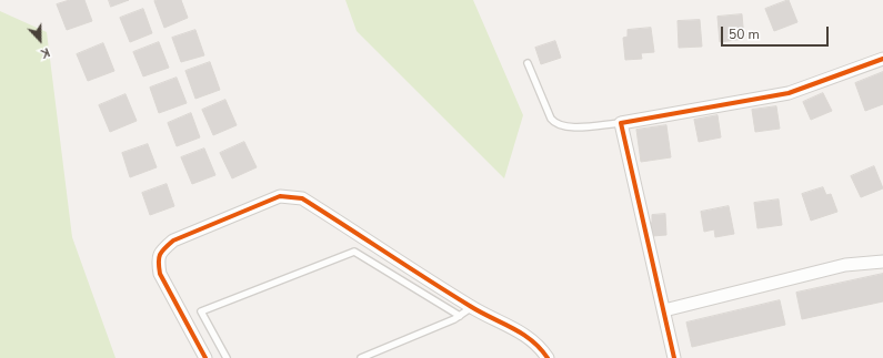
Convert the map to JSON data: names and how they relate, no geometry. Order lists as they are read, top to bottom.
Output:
{
  "scale_bar": "50 m",
  "north": "bottom"
}
